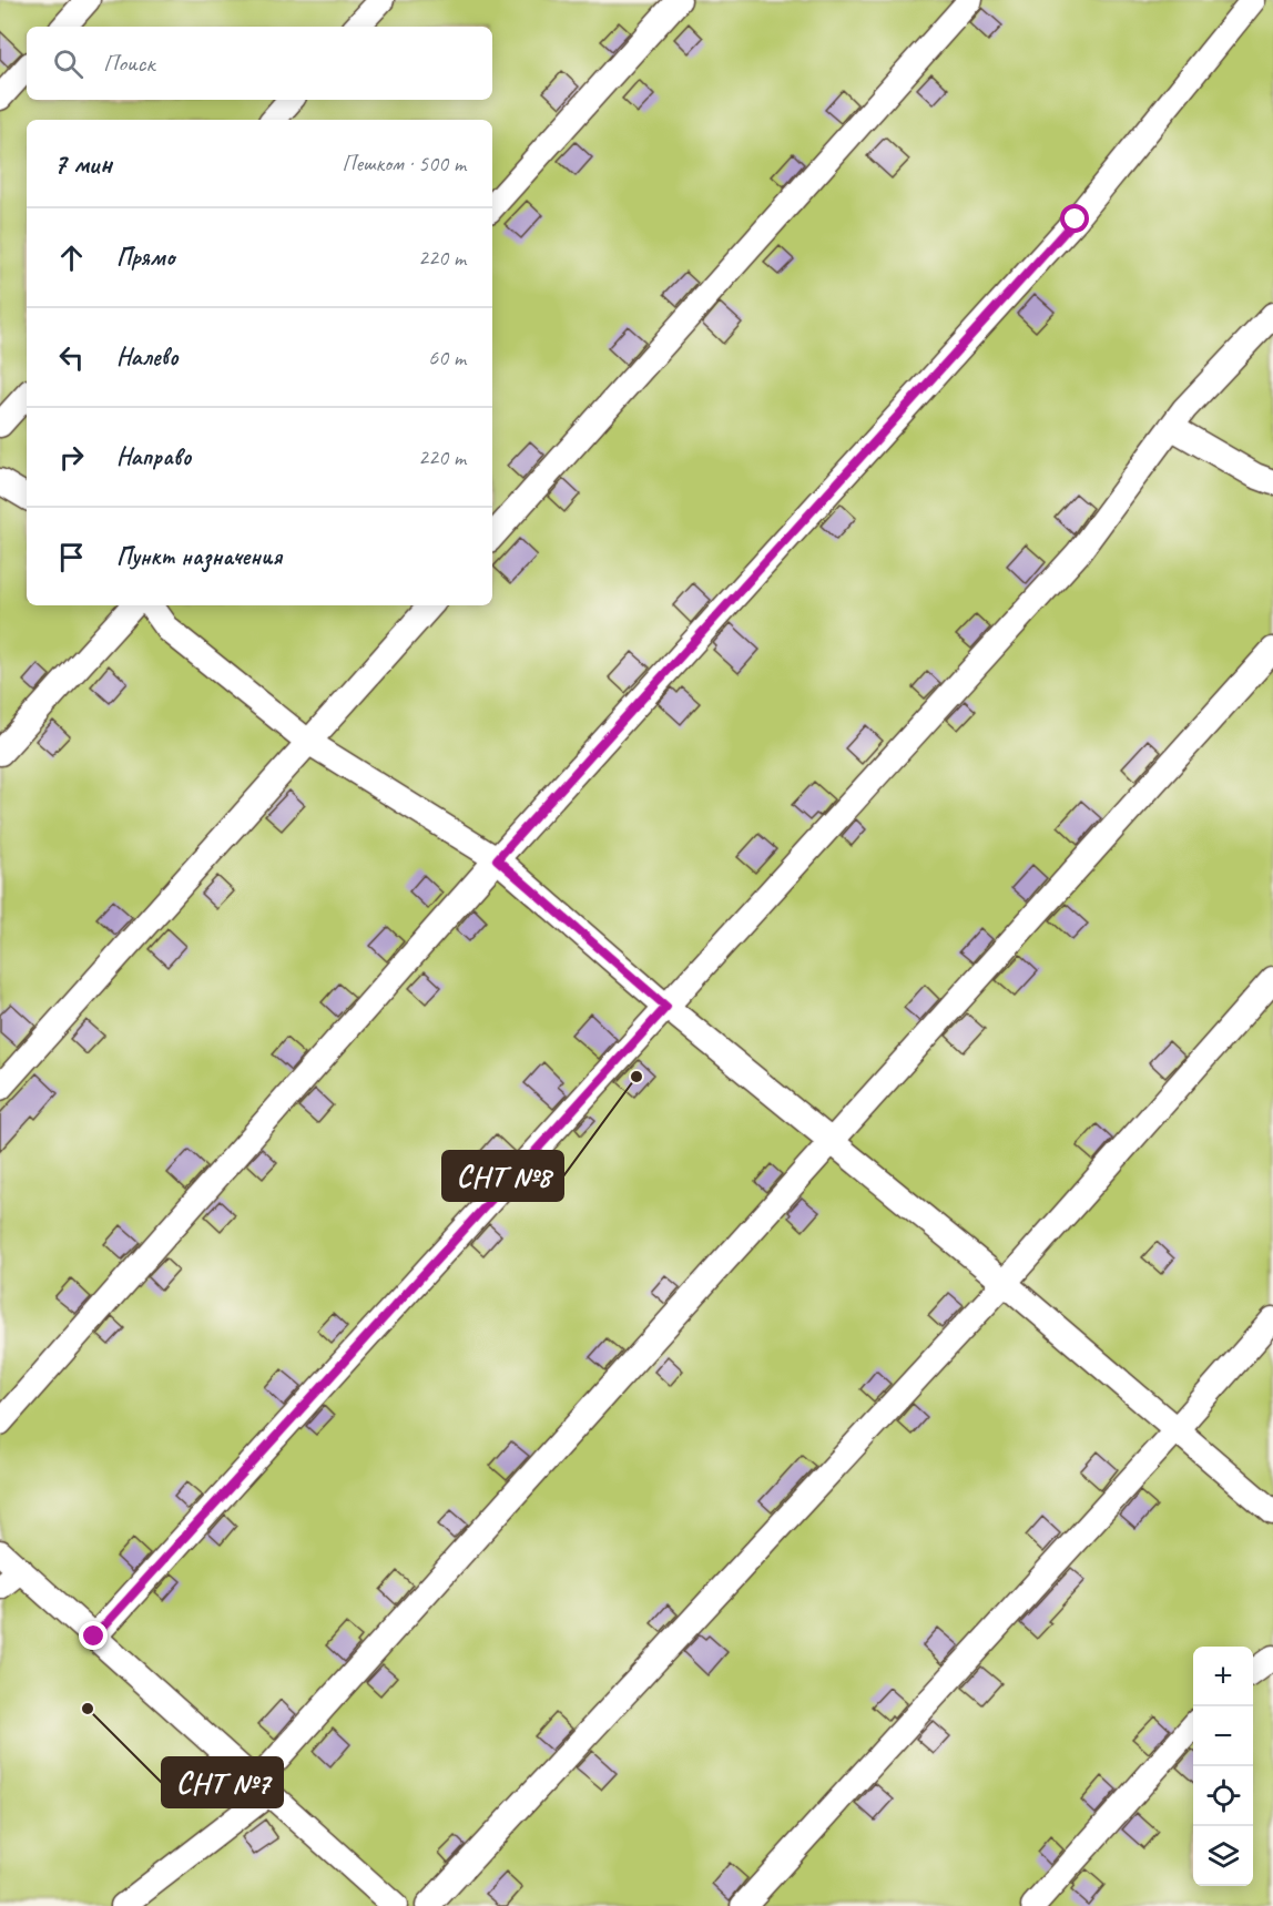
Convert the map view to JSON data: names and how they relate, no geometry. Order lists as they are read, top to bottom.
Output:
{
  "places": ["СНТ №8", "СНТ №7"],
  "page": {
    "search": "Поиск",
    "heading": ["7 мин", "Пешком · 500 m"],
    "list": [
      ["Прямо", "220 m"],
      ["Налево", "60 m"],
      ["Направо", "220 m"],
      "Пункт назначения"
    ],
    "map_buttons": ["+", "−"]
  }
}
